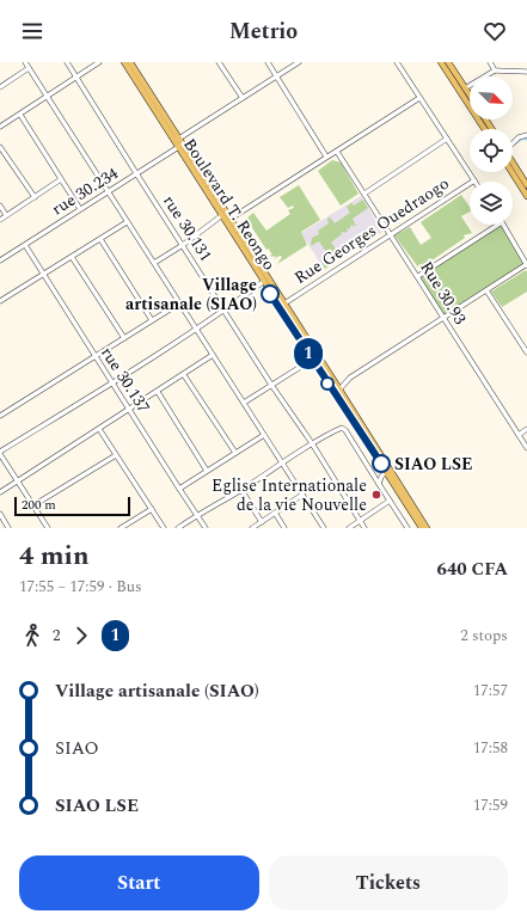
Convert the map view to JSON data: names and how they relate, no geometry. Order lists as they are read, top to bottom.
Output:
{
  "streets": {
    "main road": ["Boulevard T. Reongo"],
    "street": [
      "rue 30.234",
      "rue 30.131",
      "Rue Georges Ouedraogo",
      "Rue 30.93",
      "rue 30.137"
    ]
  },
  "crossings": [
    ["rue 30.234", "Boulevard T. Reongo"],
    ["rue 30.234", "rue 30.131"],
    ["rue 30.234", "rue 30.137"],
    ["Boulevard T. Reongo", "Rue Georges Ouedraogo"],
    ["Rue Georges Ouedraogo", "Rue 30.93"]
  ],
  "places": ["Village artisanale (SIAO)", "SIAO LSE", "Eglise Internationale de la vie Nouvelle"],
  "lines": ["bus line 1"],
  "scale_bar": "200 m",
  "north": "bottom right",
  "page": {
    "header": "Metrio",
    "on_map": "1",
    "scale": "200 m",
    "heading": ["4 min", "17:55 – 17:59 · Bus", "640 CFA"],
    "legs": ["2", "1", "2 stops"],
    "list": [
      {
        "name": "Village artisanale (SIAO)",
        "value": "17:57"
      },
      {
        "name": "SIAO",
        "value": "17:58"
      },
      {
        "name": "SIAO LSE",
        "value": "17:59"
      }
    ],
    "buttons": ["Start", "Tickets"]
  }
}
